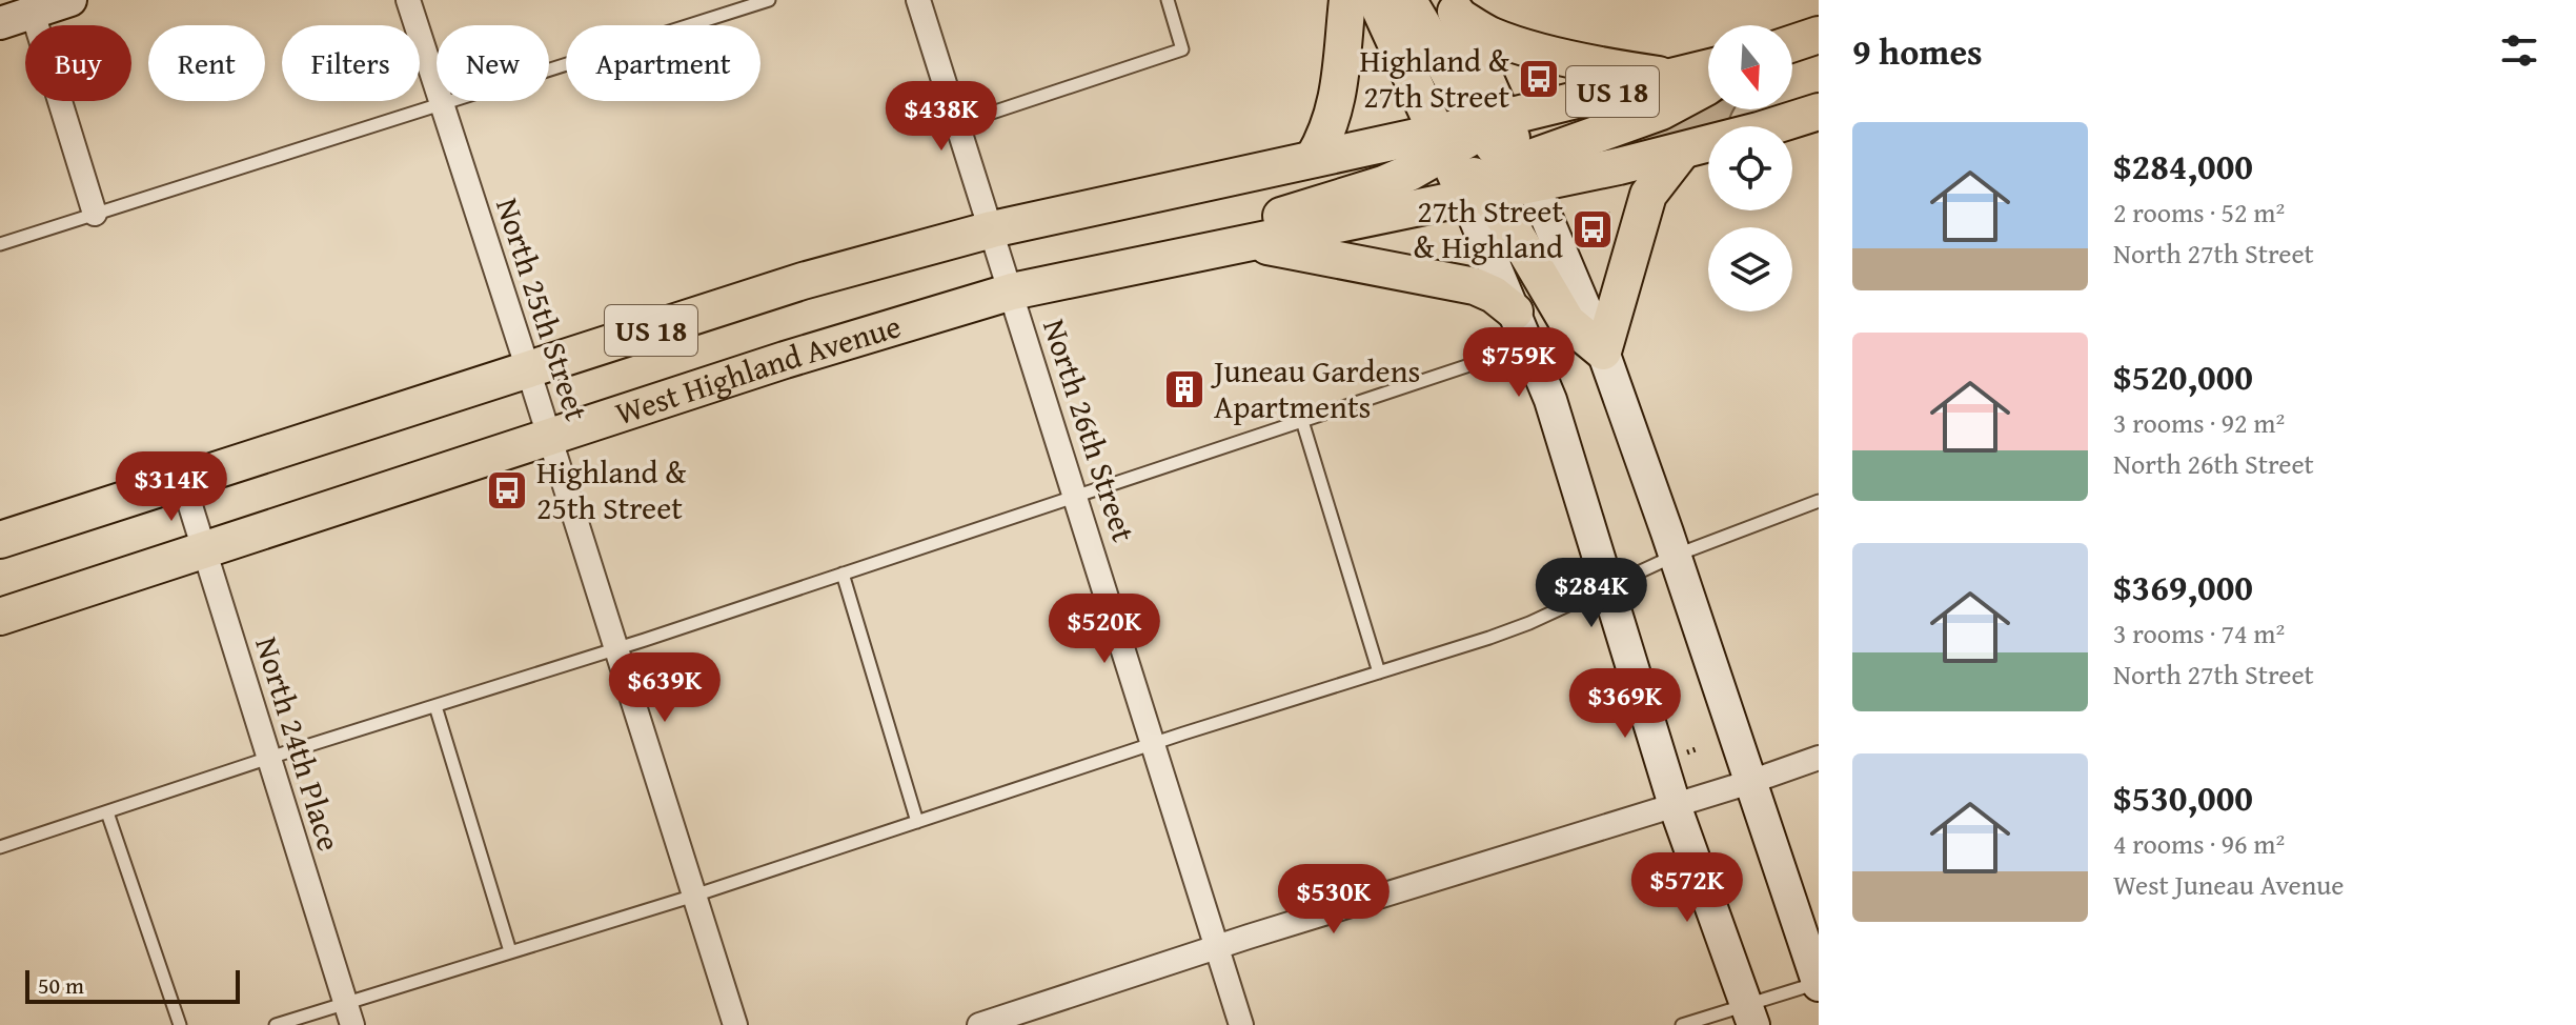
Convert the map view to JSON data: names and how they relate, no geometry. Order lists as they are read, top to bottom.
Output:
{
  "streets": {
    "main road": ["US 18", "West Highland Avenue"],
    "street": ["North 25th Street", "North 26th Street", "North 24th Place"]
  },
  "crossings": [
    ["US 18", "West Highland Avenue"],
    ["North 25th Street", "West Highland Avenue"],
    ["West Highland Avenue", "North 26th Street"],
    ["West Highland Avenue", "North 24th Place"]
  ],
  "places": {
    "bus stop": ["Highland & 27th Street", "27th Street & Highland", "Highland & 25th Street"],
    "building": ["Juneau Gardens Apartments"]
  },
  "scale_bar": "50 m",
  "north": "bottom",
  "page": {
    "heading": "9 homes",
    "chip": [
      "Buy",
      "Rent",
      "Filters",
      "New",
      "Apartment"
    ],
    "price": [
      "$438K",
      "$759K",
      "$314K",
      "$284K",
      "$520K",
      "$639K",
      "$369K",
      "$572K",
      "$530K"
    ],
    "list": [
      {
        "name": "$284,000",
        "note": "2 rooms · 52 m² · North 27th Street"
      },
      {
        "name": "$520,000",
        "note": "3 rooms · 92 m² · North 26th Street"
      },
      {
        "name": "$369,000",
        "note": "3 rooms · 74 m² · North 27th Street"
      },
      {
        "name": "$530,000",
        "note": "4 rooms · 96 m² · West Juneau Avenue"
      }
    ],
    "scale": "50 m"
  }
}
